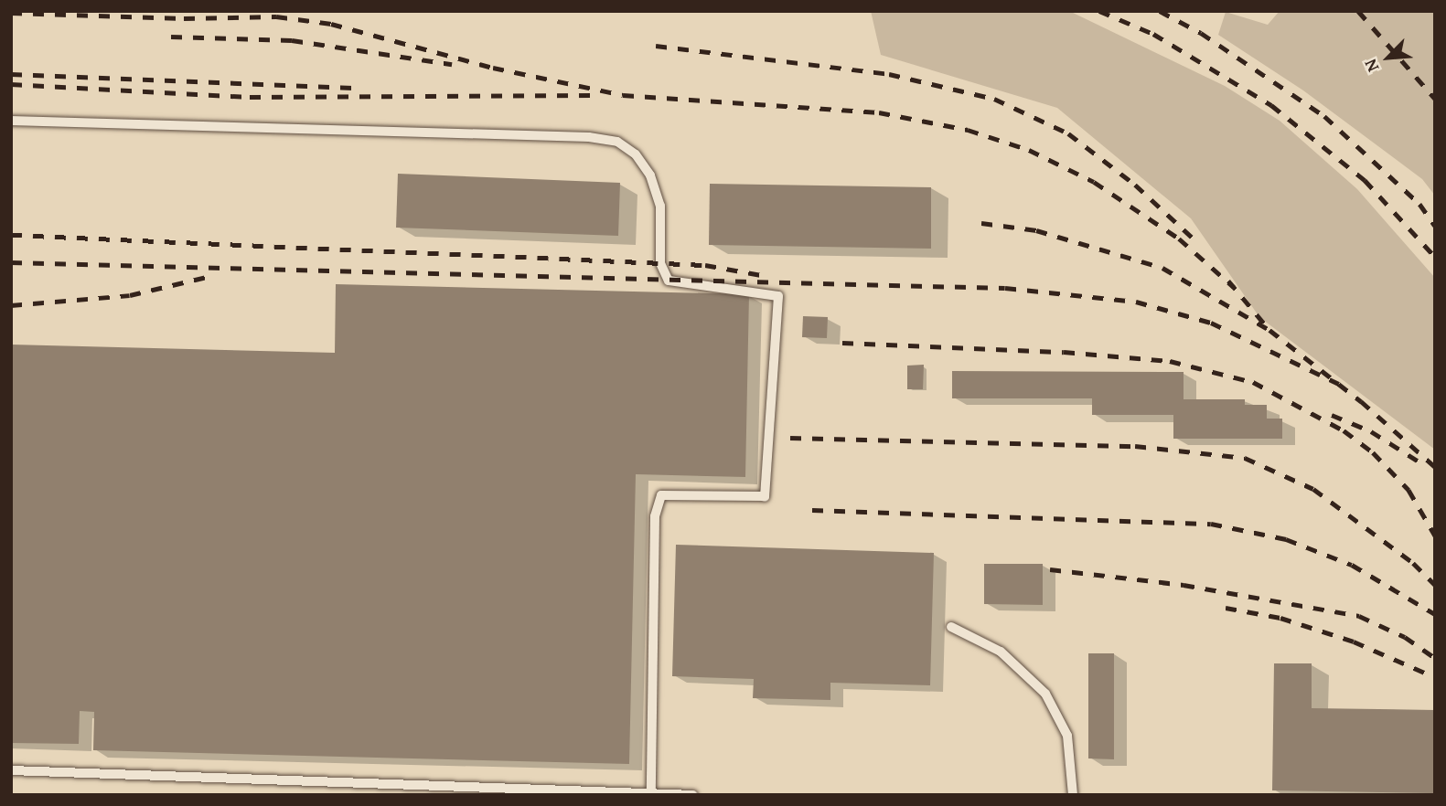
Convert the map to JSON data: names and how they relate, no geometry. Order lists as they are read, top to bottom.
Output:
{
  "north": "bottom left"
}
